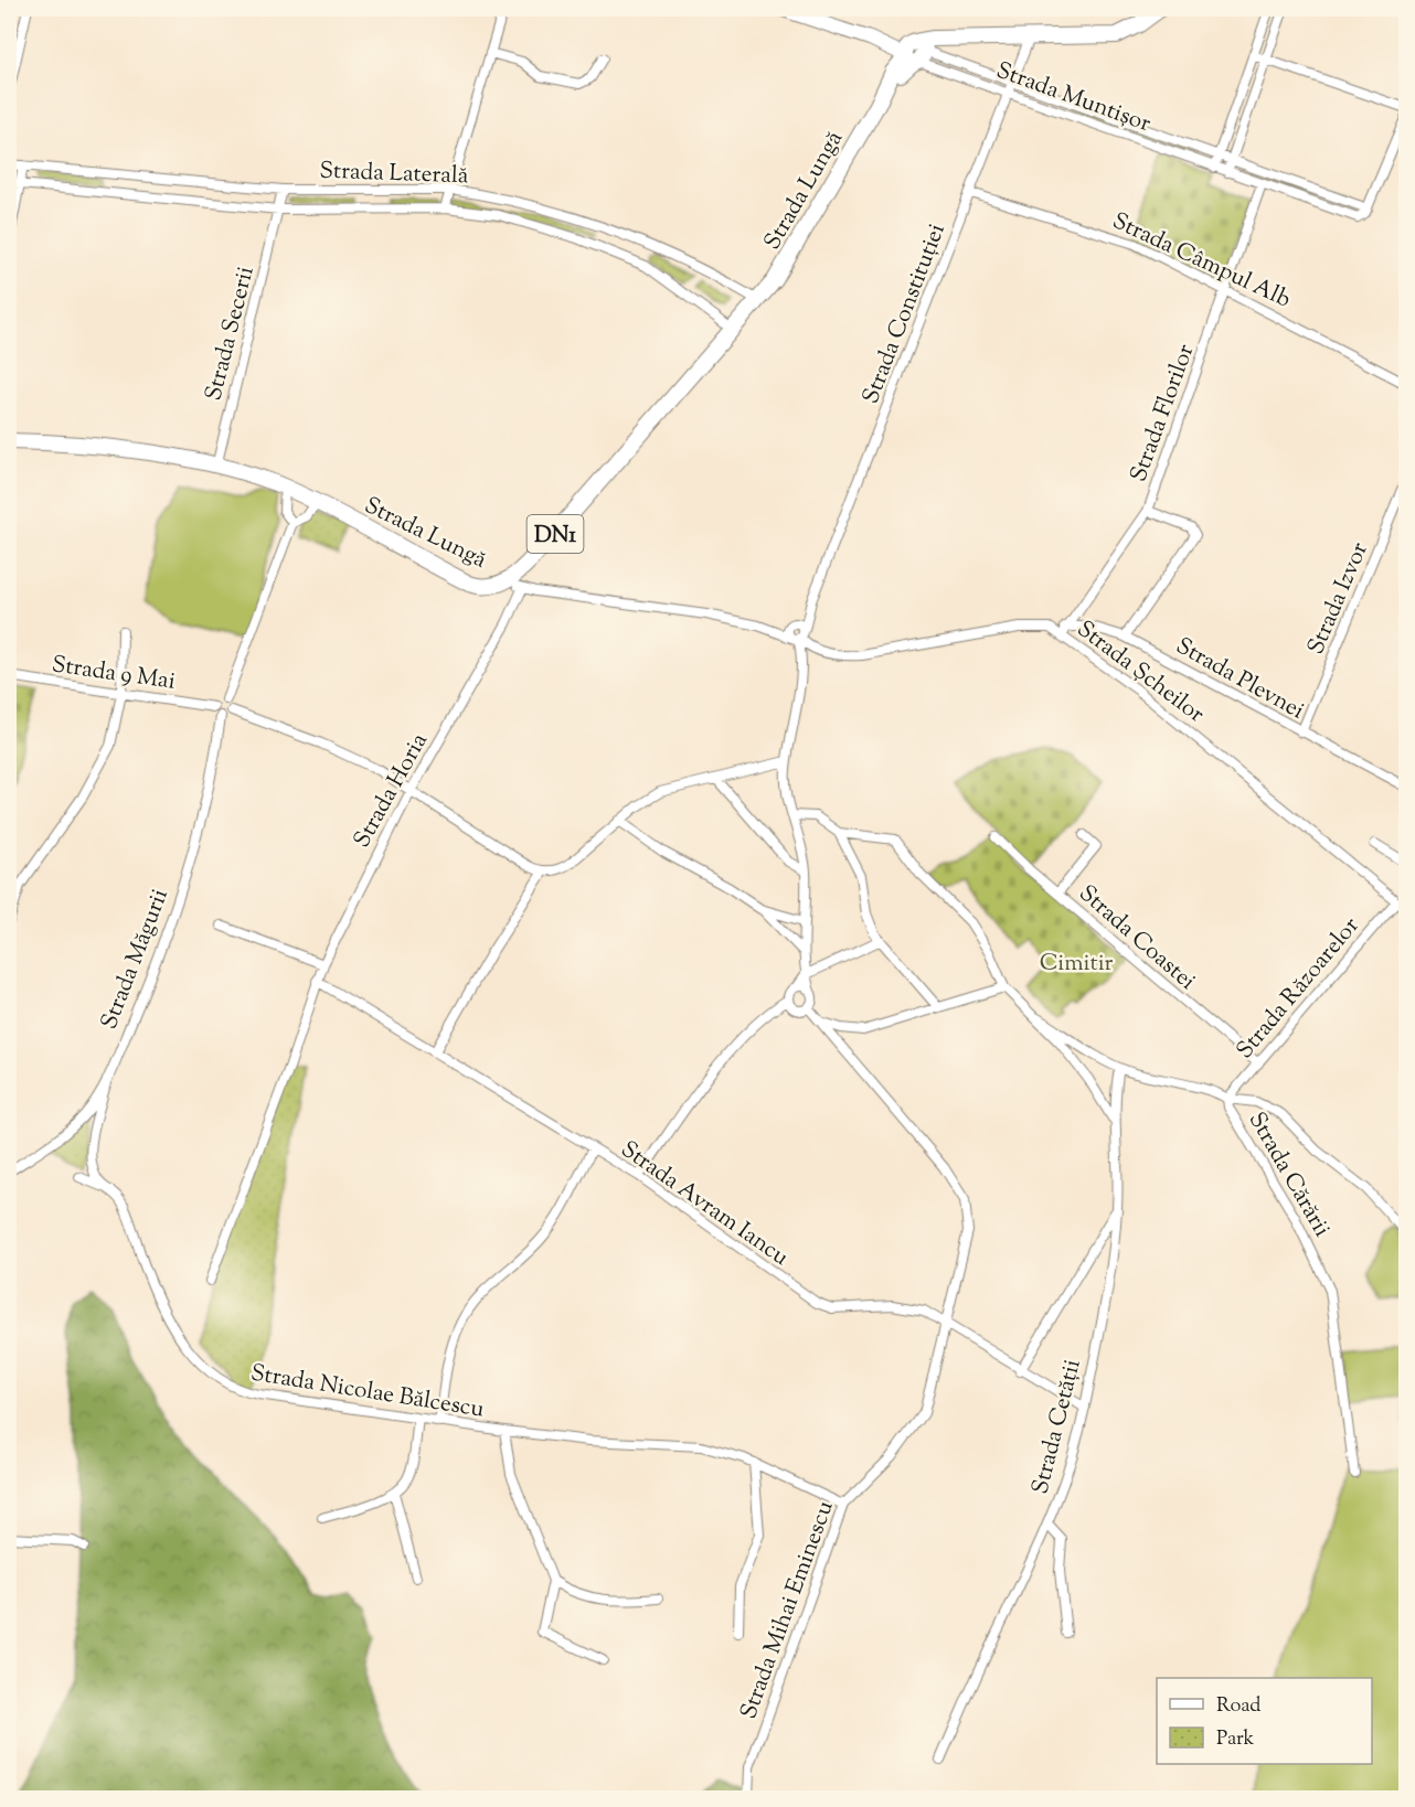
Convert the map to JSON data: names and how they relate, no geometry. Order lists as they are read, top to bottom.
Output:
{
  "streets": {
    "highway": ["Strada Lungă", "DN1"],
    "street": [
      "Strada Muntișor",
      "Strada Laterală",
      "Strada Câmpul Alb",
      "Strada Constituției",
      "Strada Secerii",
      "Strada Florilor",
      "Strada Izvor",
      "Strada Șcheilor",
      "Strada 9 Mai",
      "Strada Plevnei",
      "Strada Horia",
      "Strada Coastei",
      "Strada Măgurii",
      "Strada Răzoarelor",
      "Strada Cărării",
      "Strada Avram Iancu",
      "Strada Nicolae Bălcescu",
      "Strada Cetății",
      "Strada Mihai Eminescu"
    ]
  },
  "crossings": [
    ["Strada Muntișor", "Strada Lungă"],
    ["Strada Muntișor", "Strada Constituției"],
    ["Strada Muntișor", "Strada Florilor"],
    ["Strada Laterală", "Strada Lungă"],
    ["Strada Laterală", "Strada Secerii"],
    ["Strada Lungă", "Strada Secerii"],
    ["Strada Câmpul Alb", "Strada Constituției"],
    ["Strada Câmpul Alb", "Strada Florilor"],
    ["Strada Constituției", "Strada Șcheilor"],
    ["Strada Constituției", "Strada Mihai Eminescu"],
    ["Strada Florilor", "Strada Șcheilor"],
    ["Strada Florilor", "Strada Plevnei"],
    ["Strada Izvor", "Strada Plevnei"],
    ["Strada Șcheilor", "Strada Plevnei"],
    ["Strada Șcheilor", "Strada Horia"],
    ["Strada Șcheilor", "Strada Răzoarelor"],
    ["Strada 9 Mai", "Strada Măgurii"],
    ["Strada Horia", "Strada Avram Iancu"],
    ["Strada Coastei", "Strada Răzoarelor"],
    ["Strada Răzoarelor", "Strada Cărării"],
    ["Strada Cărării", "Strada Cetății"],
    ["Strada Avram Iancu", "Strada Cetății"],
    ["Strada Avram Iancu", "Strada Mihai Eminescu"],
    ["Strada Nicolae Bălcescu", "Strada Mihai Eminescu"]
  ],
  "parks": ["Cimitir"],
  "legend": ["Road", "Park"]
}
